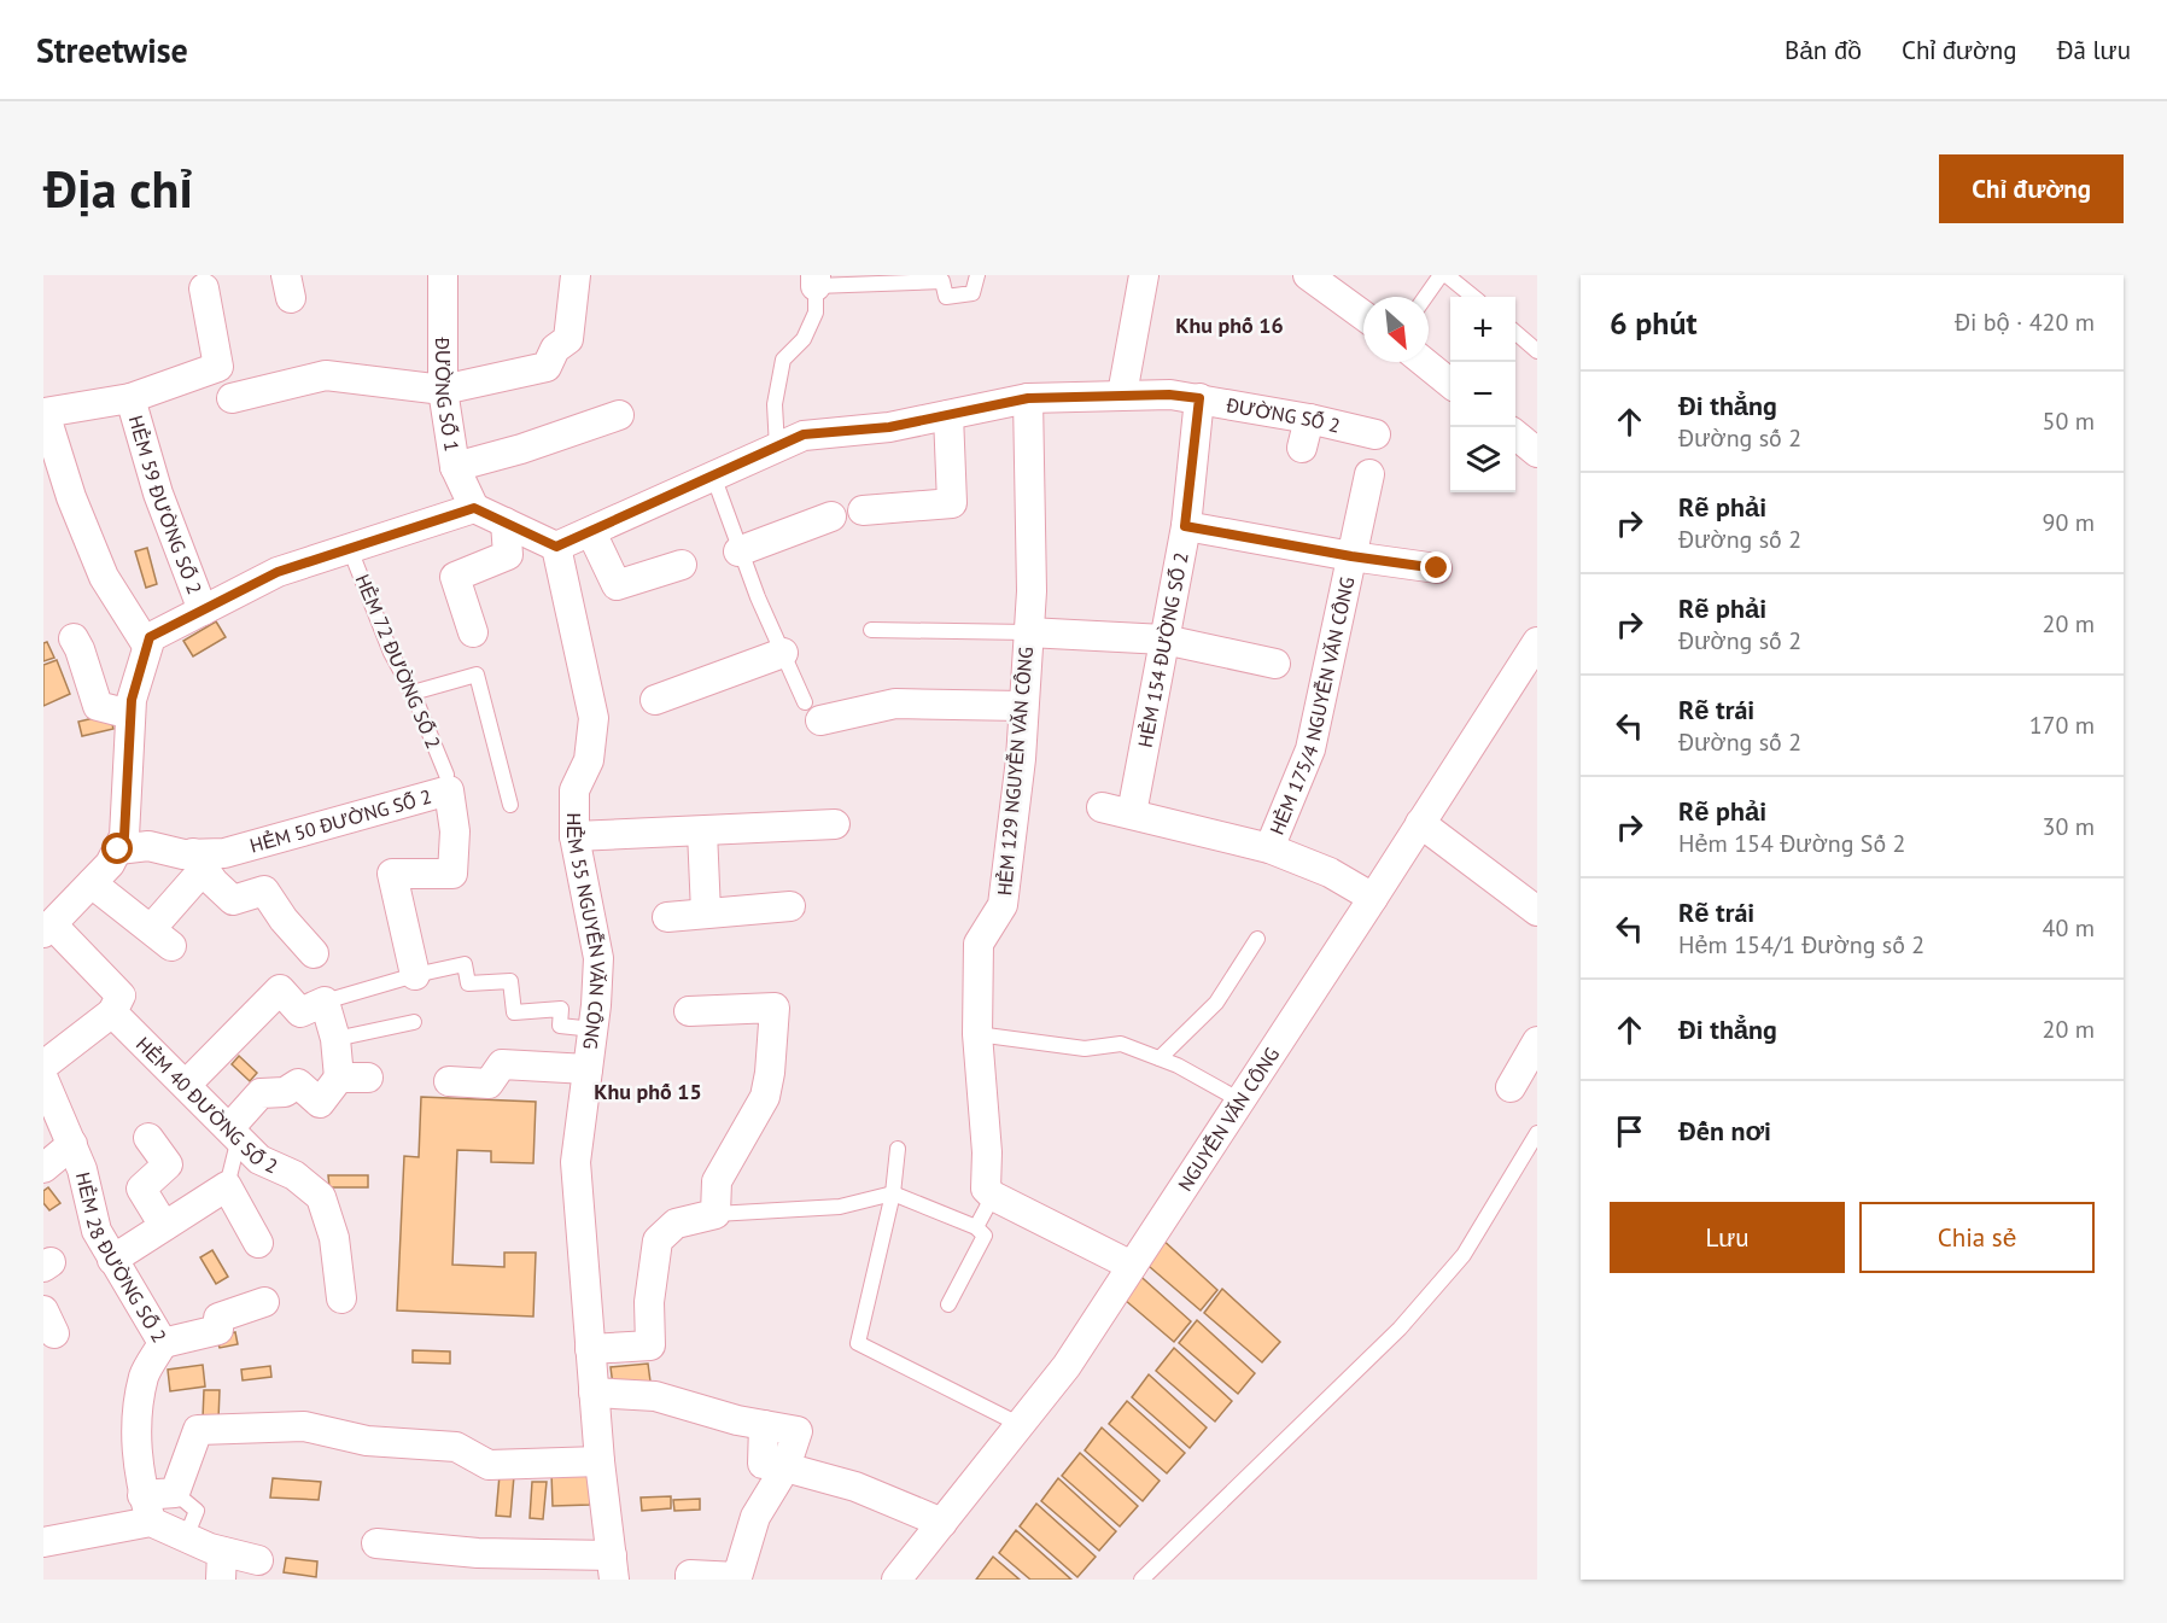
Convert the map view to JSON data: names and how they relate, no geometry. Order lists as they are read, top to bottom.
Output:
{
  "streets": {
    "street": [
      "ĐƯỜNG SỐ 1",
      "ĐƯỜNG SỐ 2",
      "HẺM 59 ĐƯỜNG SỐ 2",
      "HẺM 154 ĐƯỜNG SỐ 2",
      "HẺM 175/4 NGUYỄN VĂN CÔNG",
      "HẺM 129 NGUYỄN VĂN CÔNG",
      "HẺM 50 ĐƯỜNG SỐ 2",
      "HẺM 55 NGUYỄN VĂN CÔNG",
      "HẺM 40 ĐƯỜNG SỐ 2",
      "NGUYỄN VĂN CÔNG",
      "HẺM 28 ĐƯỜNG SỐ 2"
    ],
    "lane": ["HẺM 72 ĐƯỜNG SỐ 2"]
  },
  "crossings": [
    ["ĐƯỜNG SỐ 2", "HẺM 154 ĐƯỜNG SỐ 2"],
    ["ĐƯỜNG SỐ 2", "HẺM 129 NGUYỄN VĂN CÔNG"],
    ["ĐƯỜNG SỐ 2", "HẺM 55 NGUYỄN VĂN CÔNG"]
  ],
  "districts": ["Khu phố 16", "Khu phố 15"],
  "north": "bottom right",
  "page": {
    "header": "Streetwise",
    "nav": ["Bản đồ", "Chỉ đường", "Đã lưu"],
    "buttons": [
      "Chỉ đường",
      ["Lưu", "Chia sẻ"]
    ],
    "title": "Địa chỉ",
    "heading": ["6 phút", "Đi bộ · 420 m"],
    "map_buttons": ["+", "−"],
    "list": [
      ["Đi thẳng", "Đường số 2", "50 m"],
      ["Rẽ phải", "Đường số 2", "90 m"],
      ["Rẽ phải", "Đường số 2", "20 m"],
      ["Rẽ trái", "Đường số 2", "170 m"],
      ["Rẽ phải", "Hẻm 154 Đường Số 2", "30 m"],
      ["Rẽ trái", "Hẻm 154/1 Đường số 2", "40 m"],
      ["Đi thẳng", "20 m"],
      "Đến nơi"
    ]
  }
}
